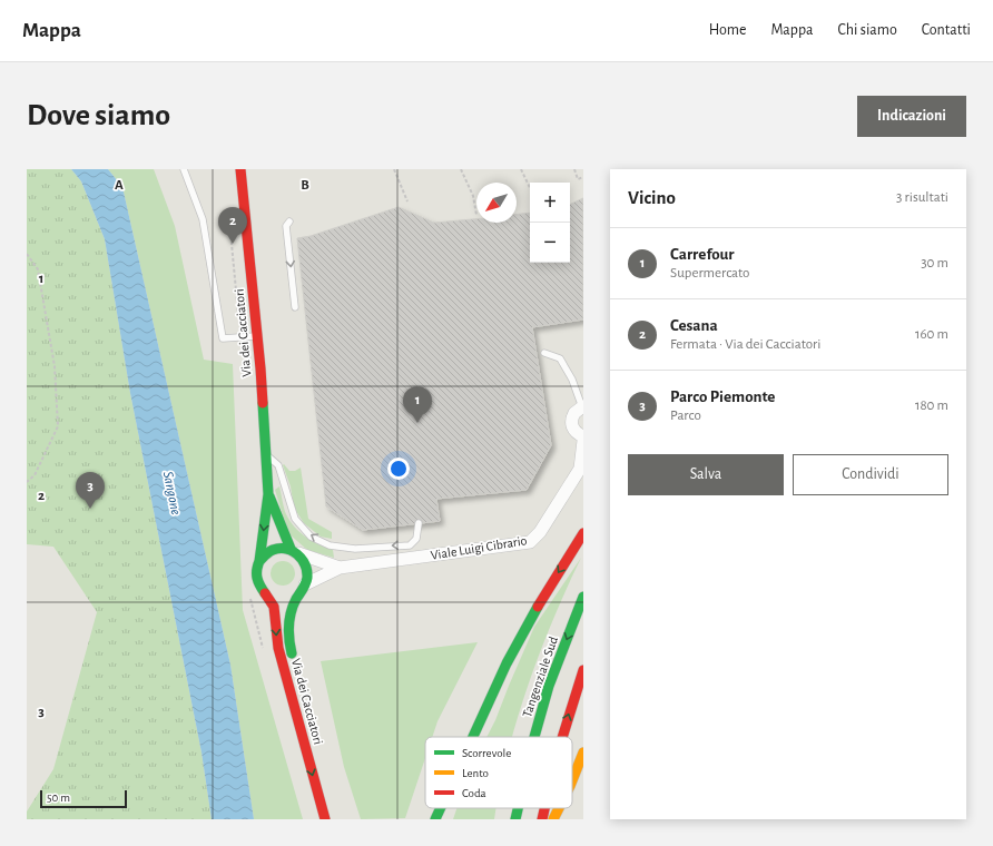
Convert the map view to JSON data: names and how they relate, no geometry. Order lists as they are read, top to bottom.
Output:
{
  "streets": {
    "main road": ["Via dei Cacciatori", "Tangenziale Sud"],
    "street": ["Viale Luigi Cibrario"]
  },
  "water": ["Sangone"],
  "legend": ["Scorrevole", "Lento", "Coda"],
  "scale_bar": "50 m",
  "north": "bottom left",
  "page": {
    "header": "Mappa",
    "nav": [
      "Home",
      "Mappa",
      "Chi siamo",
      "Contatti"
    ],
    "buttons": [
      "Indicazioni",
      ["Salva", "Condividi"]
    ],
    "title": "Dove siamo",
    "heading": ["Vicino", "3 risultati"],
    "map_buttons": ["+", "−"],
    "pins": ["2", "1", "3"],
    "list": [
      {
        "mark": "1",
        "name": "Carrefour",
        "note": "Supermercato",
        "value": "30 m"
      },
      {
        "mark": "2",
        "name": "Cesana",
        "note": "Fermata · Via dei Cacciatori",
        "value": "160 m"
      },
      {
        "mark": "3",
        "name": "Parco Piemonte",
        "note": "Parco",
        "value": "180 m"
      }
    ],
    "scale": "50 m"
  },
  "grid": {
    "columns": ["A", "B"],
    "rows": ["1", "2", "3"]
  }
}
